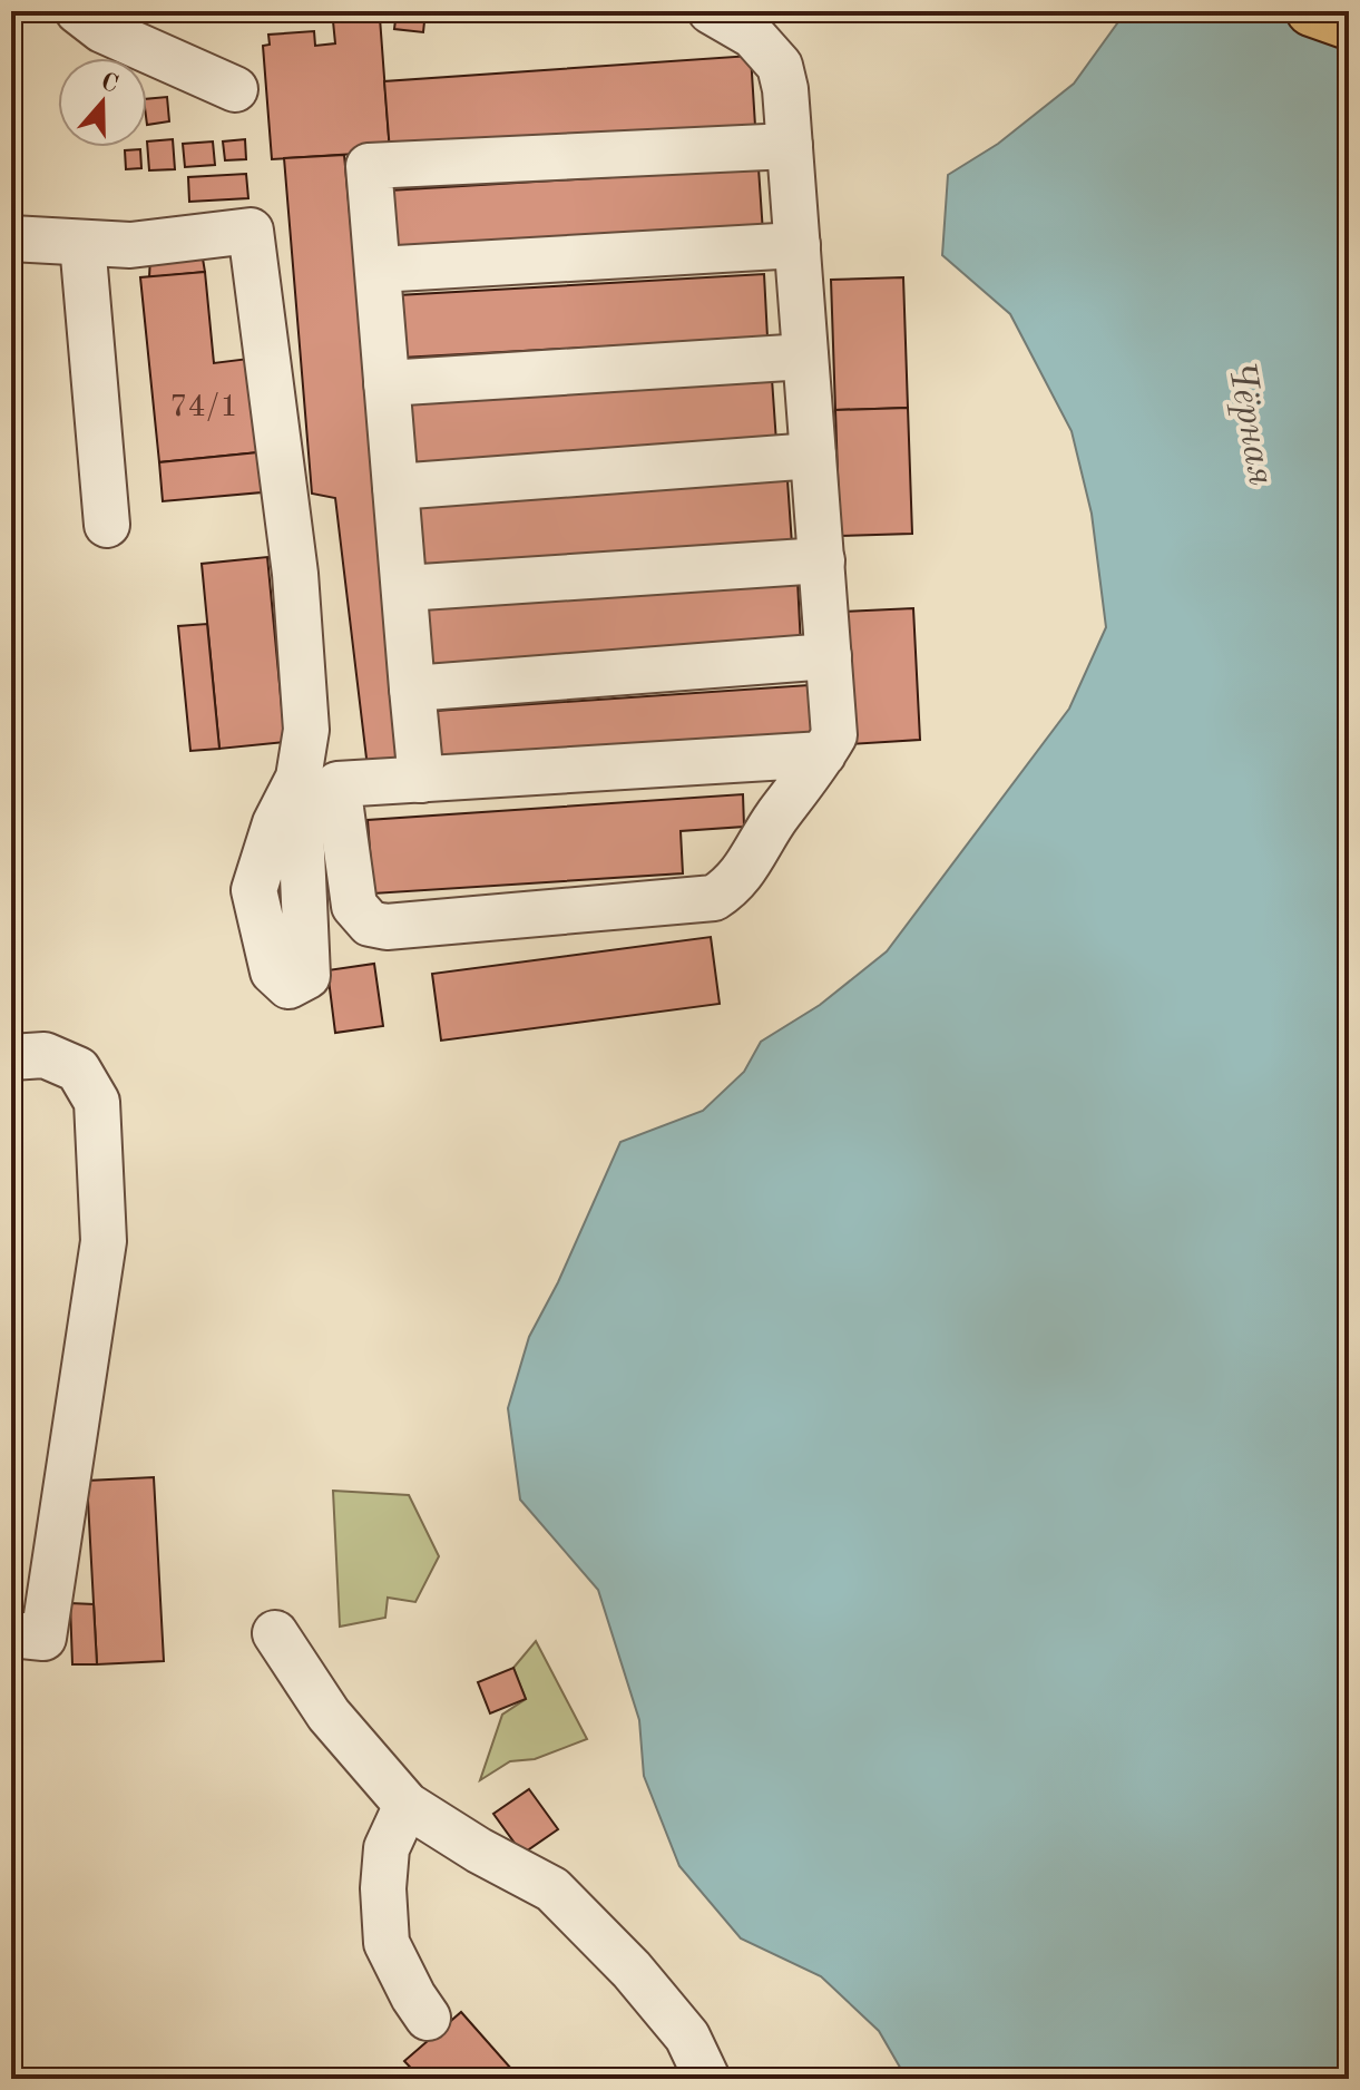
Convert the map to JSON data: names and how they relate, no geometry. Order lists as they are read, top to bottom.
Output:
{
  "water": ["Чёрная"],
  "house_numbers": ["74/1"],
  "north": "top"
}
